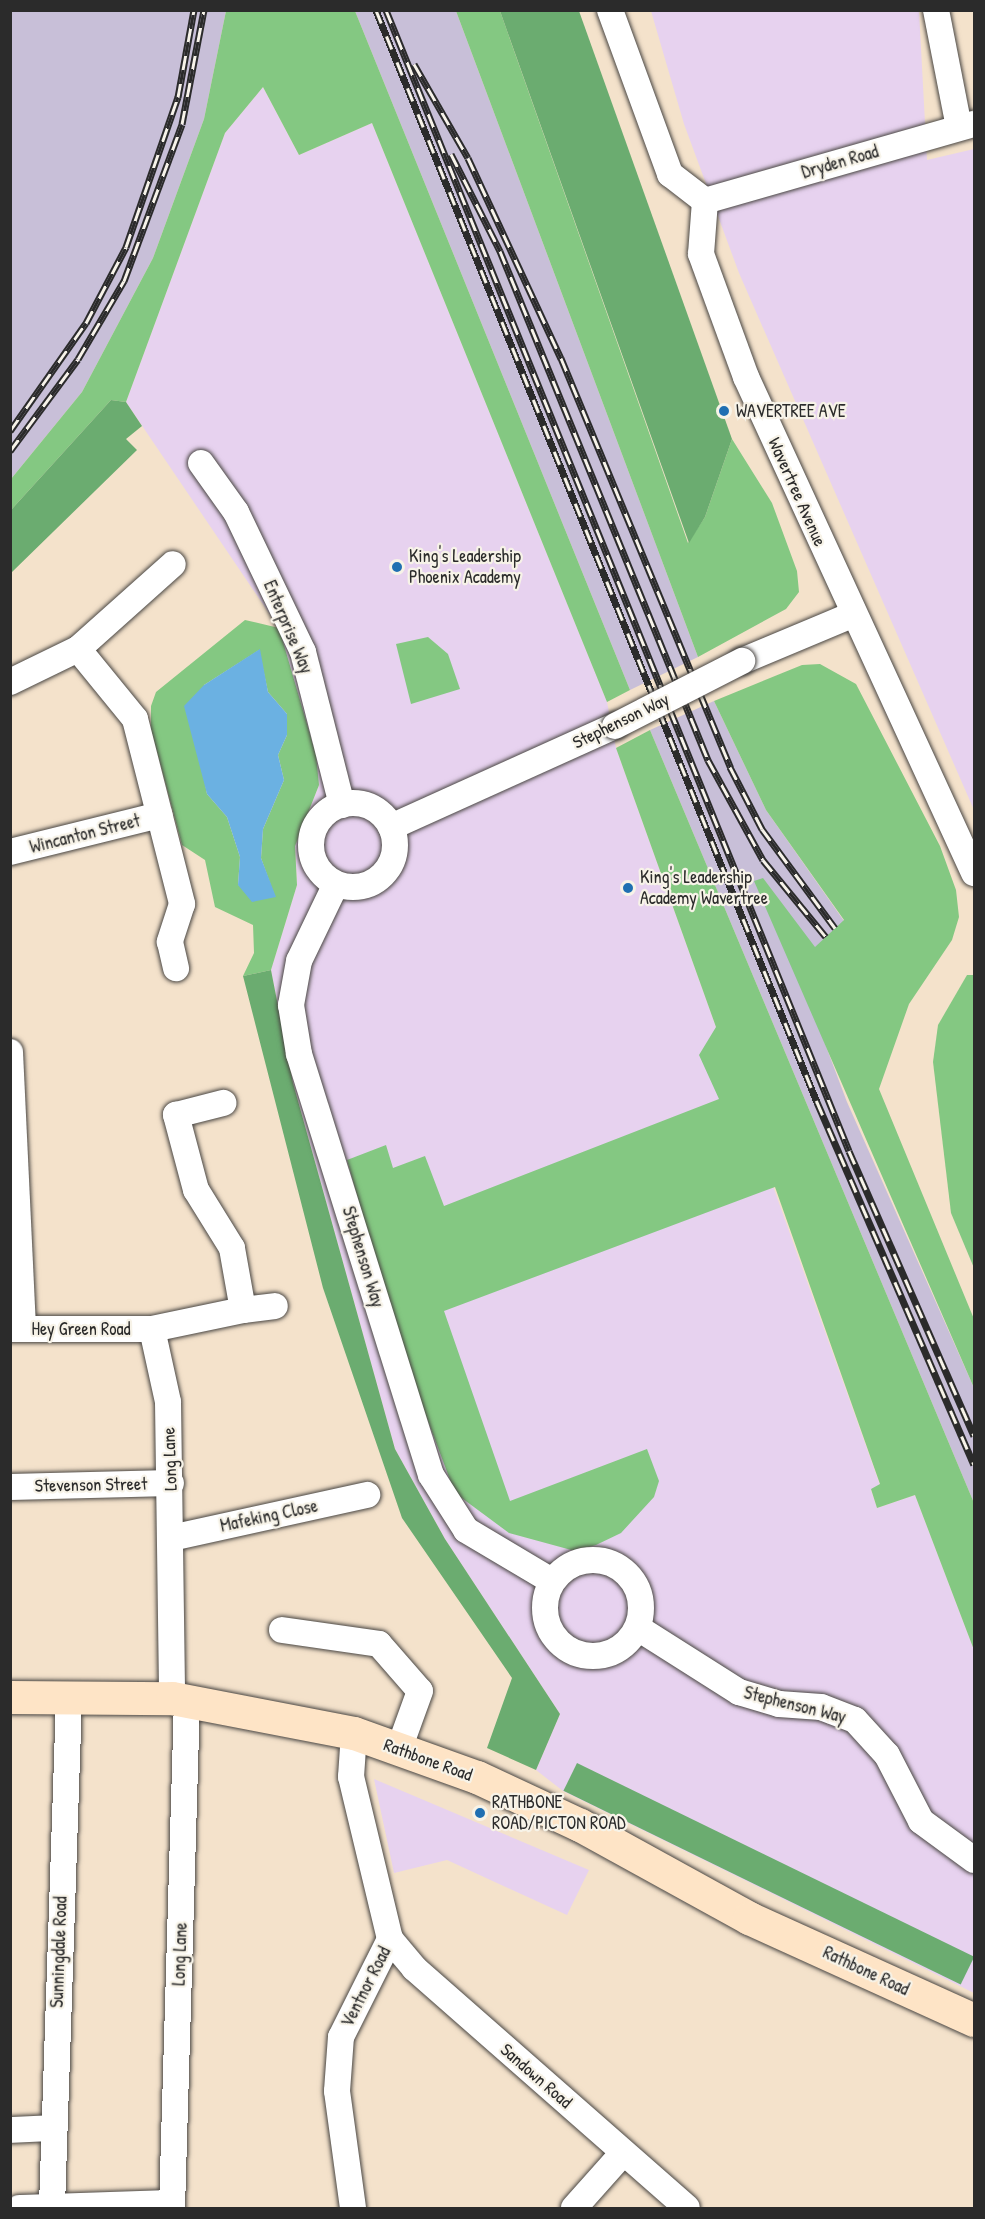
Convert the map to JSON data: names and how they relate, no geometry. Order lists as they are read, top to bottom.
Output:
{
  "streets": {
    "main road": ["Rathbone Road"],
    "street": [
      "Dryden Road",
      "Wavertree Avenue",
      "Enterprise Way",
      "Stephenson Way",
      "Wincanton Street",
      "Hey Green Road",
      "Long Lane",
      "Stevenson Street",
      "Mafeking Close",
      "Sunningdale Road",
      "Ventnor Road",
      "Sandown Road"
    ]
  },
  "crossings": [
    ["Dryden Road", "Wavertree Avenue"],
    ["Wavertree Avenue", "Stephenson Way"],
    ["Enterprise Way", "Stephenson Way"],
    ["Hey Green Road", "Long Lane"],
    ["Long Lane", "Stevenson Street"],
    ["Long Lane", "Mafeking Close"],
    ["Long Lane", "Rathbone Road"],
    ["Rathbone Road", "Sunningdale Road"],
    ["Rathbone Road", "Ventnor Road"],
    ["Ventnor Road", "Sandown Road"]
  ],
  "places": [
    "WAVERTREE AVE",
    "King's Leadership Phoenix Academy",
    "King's Leadership Academy Wavertree",
    "RATHBONE ROAD/PICTON ROAD"
  ]
}
